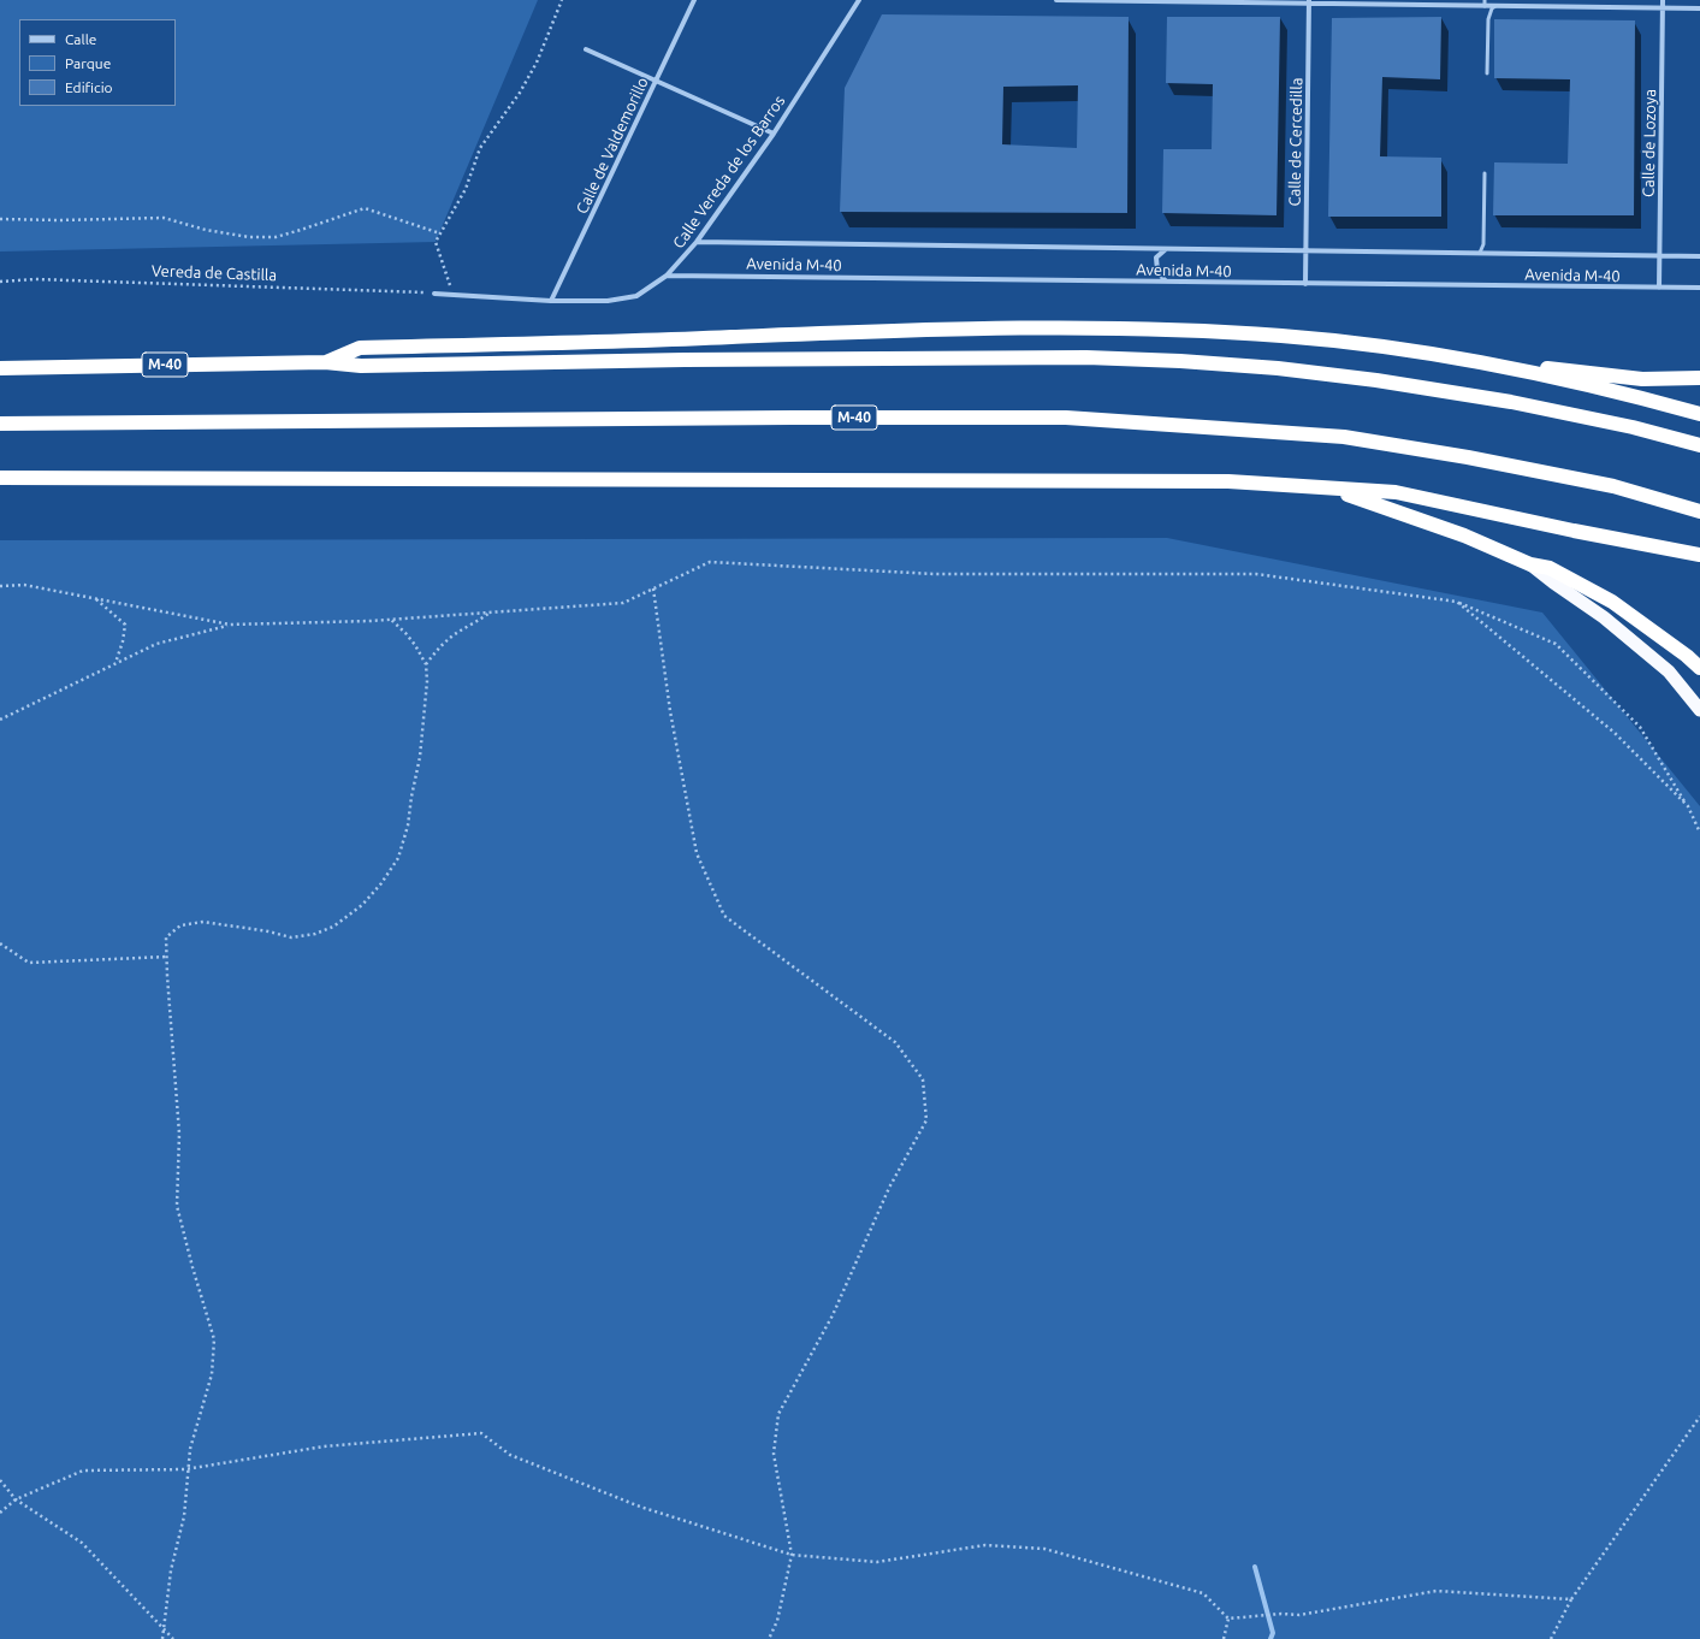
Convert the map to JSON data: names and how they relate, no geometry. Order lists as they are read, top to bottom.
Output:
{
  "streets": {
    "highway": ["M-40"],
    "street": [
      "Calle de Cercedilla",
      "Calle de Lozoya",
      "Calle de Valdemorillo",
      "Calle Vereda de los Barros",
      "Avenida M-40"
    ],
    "path": ["Vereda de Castilla"]
  },
  "crossings": [
    ["Calle de Cercedilla", "Avenida M-40"],
    ["Calle de Lozoya", "Avenida M-40"],
    ["Calle de Valdemorillo", "Calle Vereda de los Barros"],
    ["Calle Vereda de los Barros", "Avenida M-40"]
  ],
  "legend": ["Calle", "Parque", "Edificio"]
}
